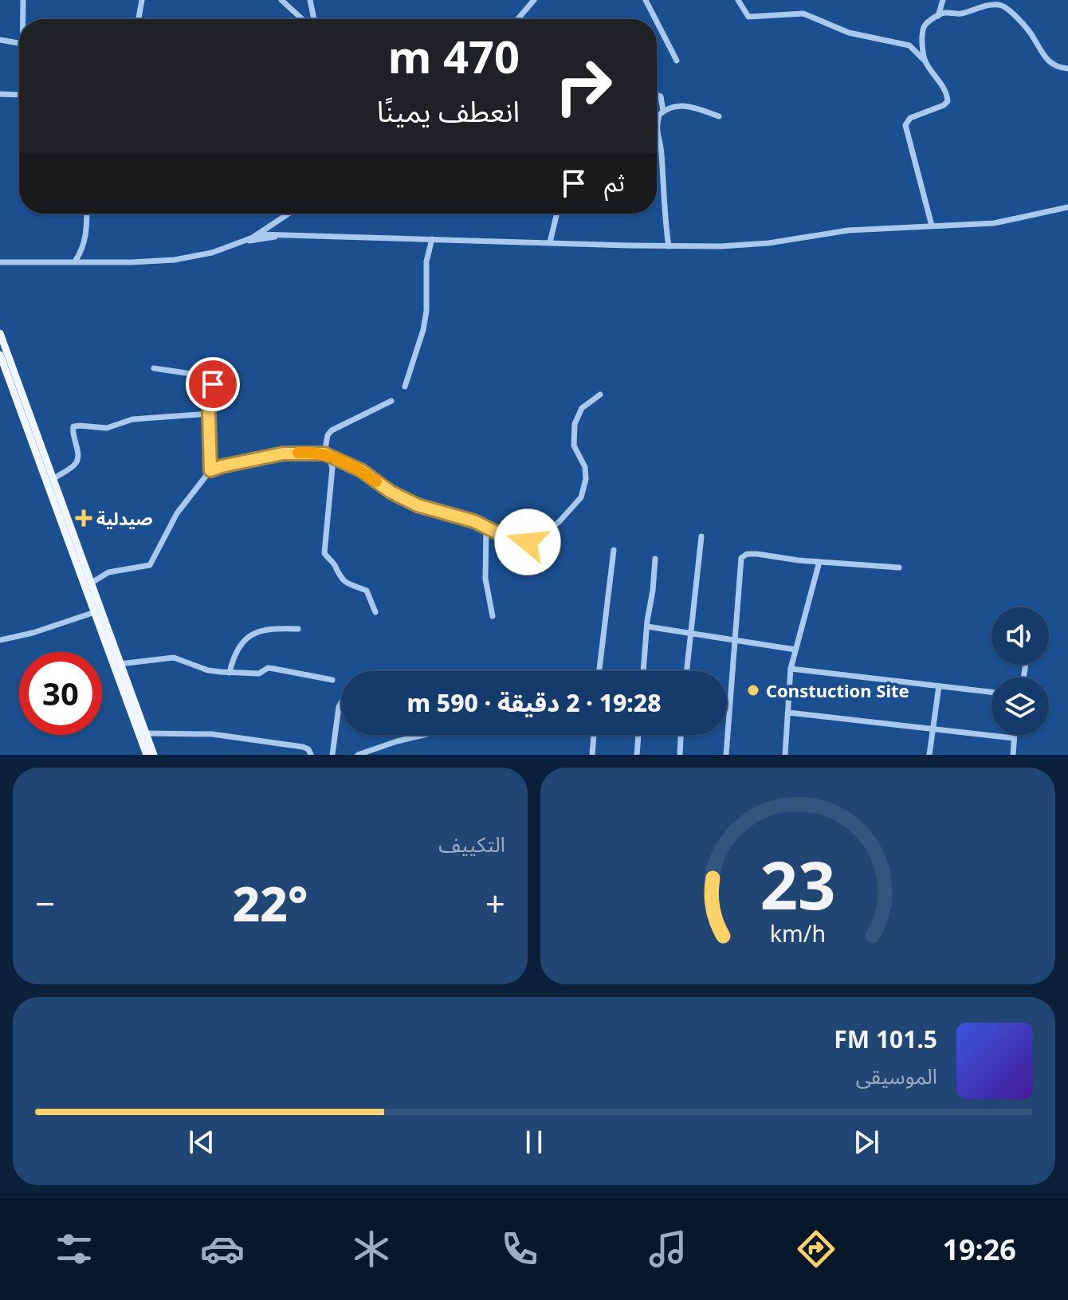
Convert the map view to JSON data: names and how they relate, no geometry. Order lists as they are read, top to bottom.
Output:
{
  "places": {
    "health": ["صيدلية"],
    "other": ["Constuction Site"]
  },
  "page": {
    "turn": ["470 m", "انعطف يمينًا"],
    "then": "ثم",
    "limit": "30",
    "trip": "19:28 · 2 دقيقة · 590 m",
    "tile": "التكييف",
    "heat": ["−", "22°", "+"],
    "song": ["101.5 FM", "الموسيقى"],
    "tabs": "19:26",
    "gauge": ["23", "km/h"]
  }
}
